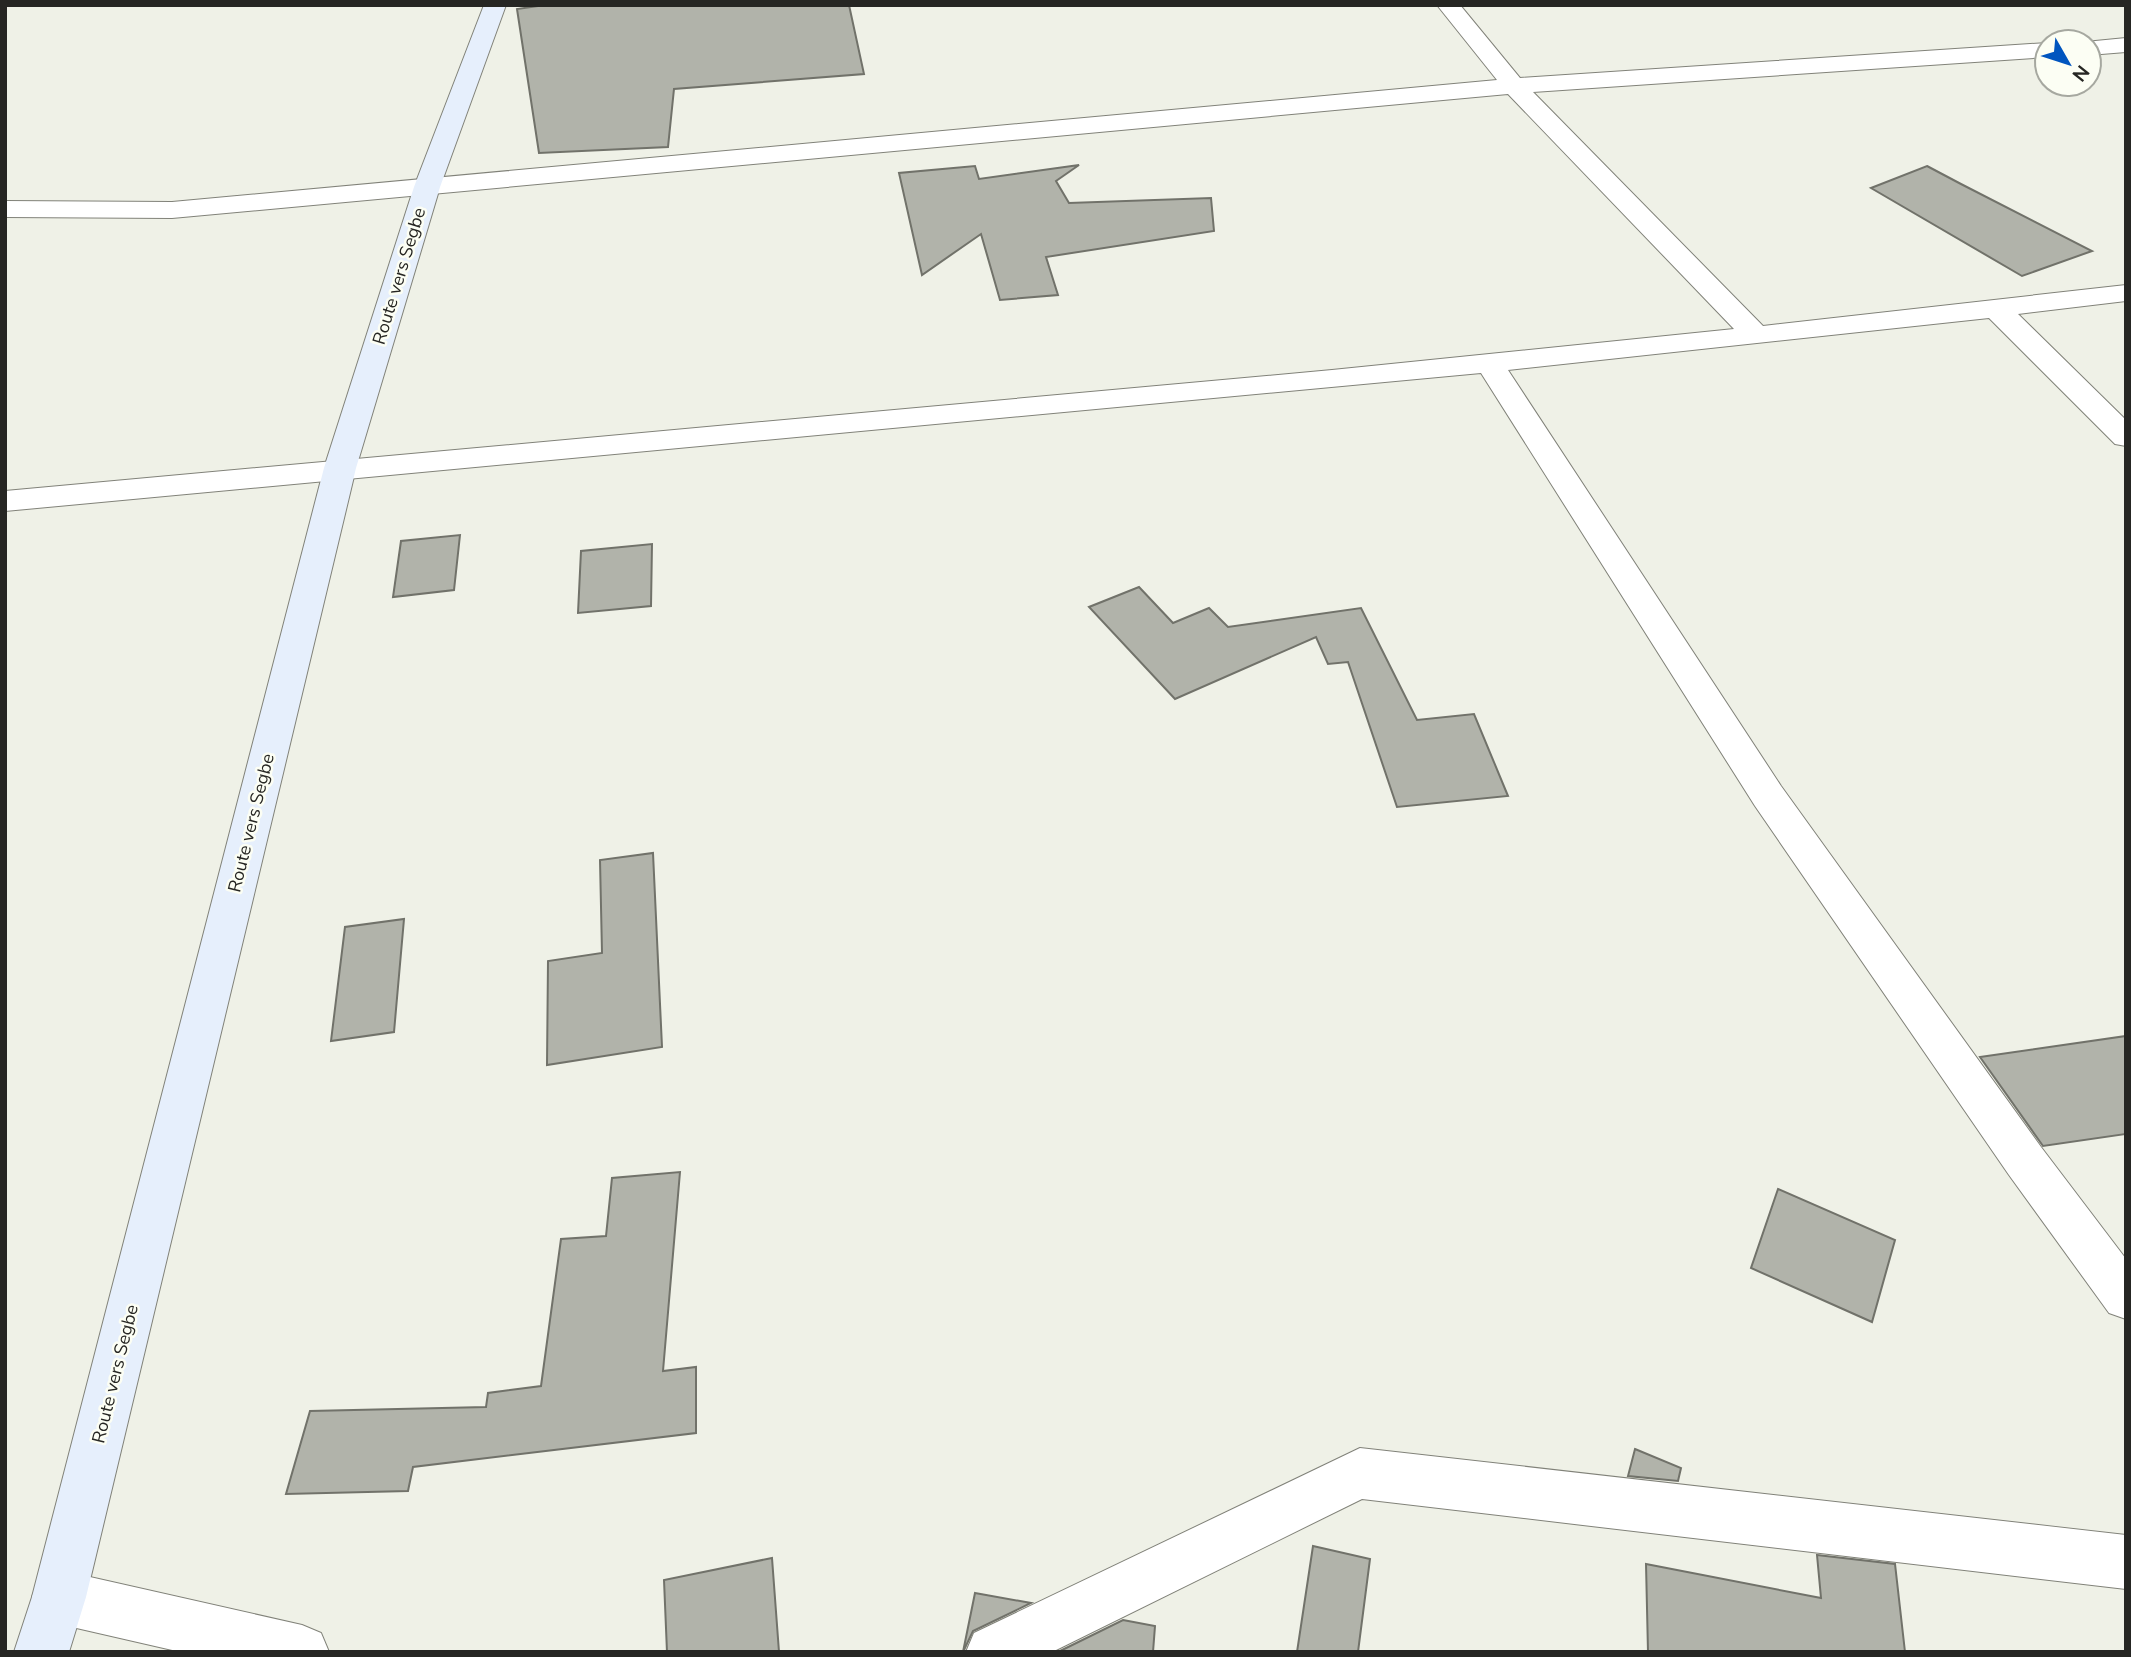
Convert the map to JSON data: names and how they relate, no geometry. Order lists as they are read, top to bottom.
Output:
{
  "streets": {
    "main road": ["Route vers Segbe"]
  },
  "north": "bottom right"
}
